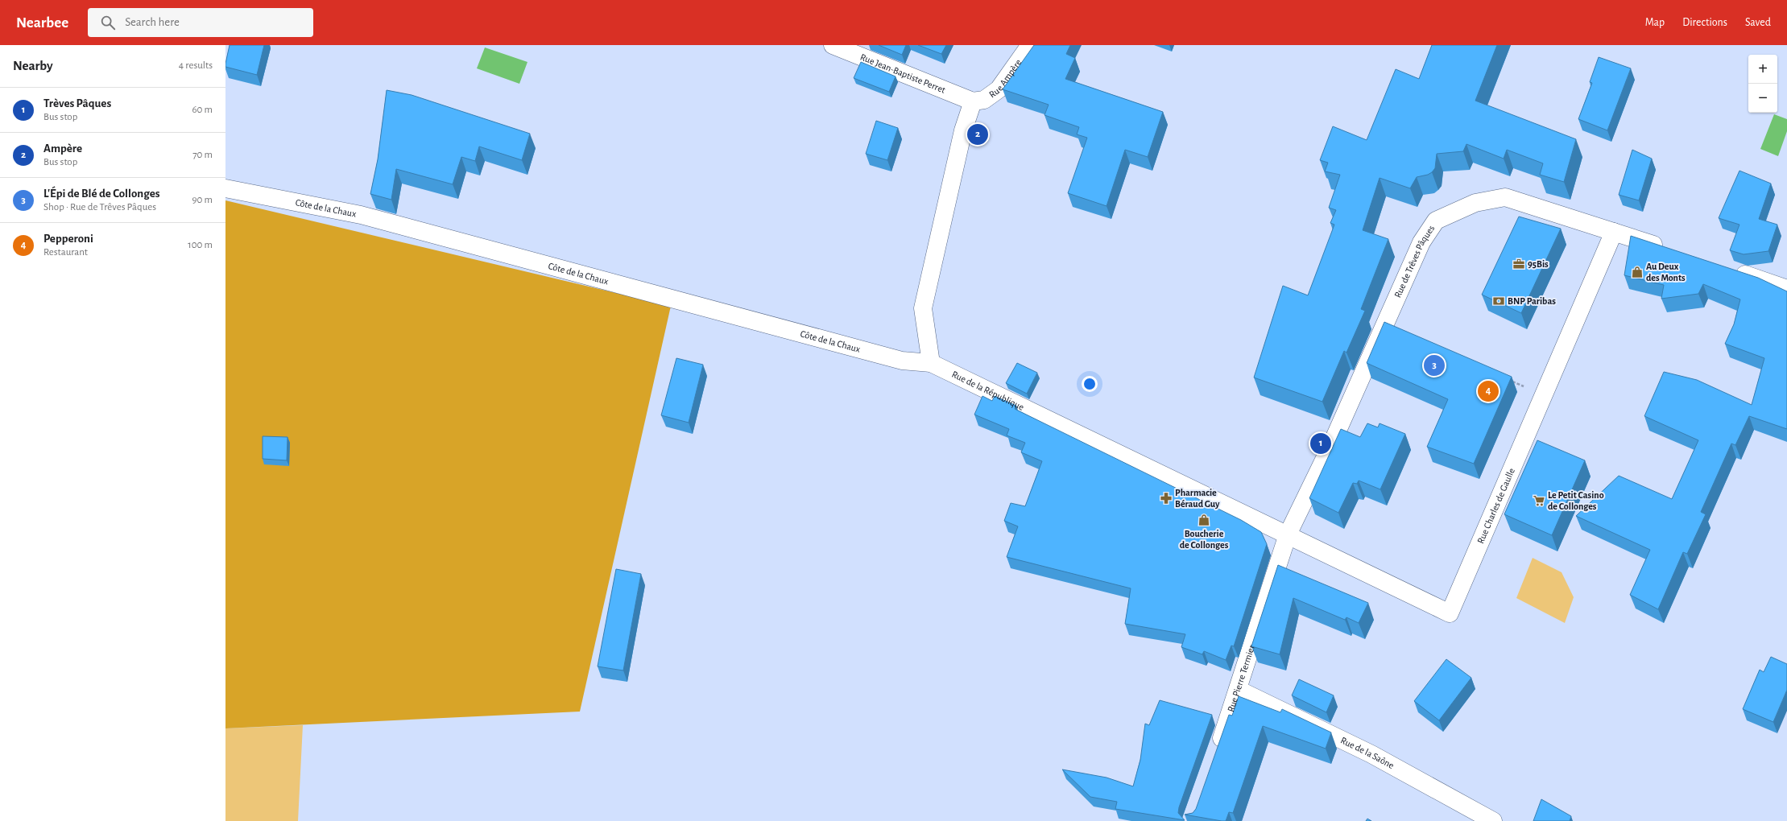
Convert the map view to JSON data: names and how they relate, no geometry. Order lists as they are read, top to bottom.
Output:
{
  "streets": {
    "street": [
      "Rue Jean-Baptiste Perret",
      "Rue Ampère",
      "Côte de la Chaux",
      "Rue de Trêves Pâques",
      "Rue de la République",
      "Rue Charles de Gaulle",
      "Rue Pierre Termier",
      "Rue de la Saône"
    ]
  },
  "crossings": [
    ["Rue Jean-Baptiste Perret", "Rue Ampère"],
    ["Côte de la Chaux", "Rue de la République"],
    ["Rue de Trêves Pâques", "Rue de la République"],
    ["Rue de Trêves Pâques", "Rue Charles de Gaulle"],
    ["Rue de Trêves Pâques", "Rue Pierre Termier"],
    ["Rue de la République", "Rue Charles de Gaulle"],
    ["Rue de la République", "Rue Pierre Termier"],
    ["Rue Charles de Gaulle", "Rue Pierre Termier"],
    ["Rue Pierre Termier", "Rue de la Saône"]
  ],
  "places": {
    "office": ["95Bis"],
    "shop": ["Au Deux des Monts", "Boucherie de Collonges"],
    "bank": ["BNP Paribas"],
    "pharmacy": ["Pharmacie Béraud Guy"],
    "supermarket": ["Le Petit Casino de Collonges"]
  },
  "page": {
    "header": "Nearbee",
    "search": "Search here",
    "nav": ["Map", "Directions", "Saved"],
    "heading": ["Nearby", "4 results"],
    "map_buttons": ["+", "−"],
    "list": [
      {
        "mark": "1",
        "name": "Trèves Pâques",
        "note": "Bus stop",
        "value": "60 m"
      },
      {
        "mark": "2",
        "name": "Ampère",
        "note": "Bus stop",
        "value": "70 m"
      },
      {
        "mark": "3",
        "name": "L'Épi de Blé de Collonges",
        "note": "Shop · Rue de Trêves Pâques",
        "value": "90 m"
      },
      {
        "mark": "4",
        "name": "Pepperoni",
        "note": "Restaurant",
        "value": "100 m"
      }
    ],
    "pins": [
      "2",
      "3",
      "4",
      "1"
    ]
  }
}
